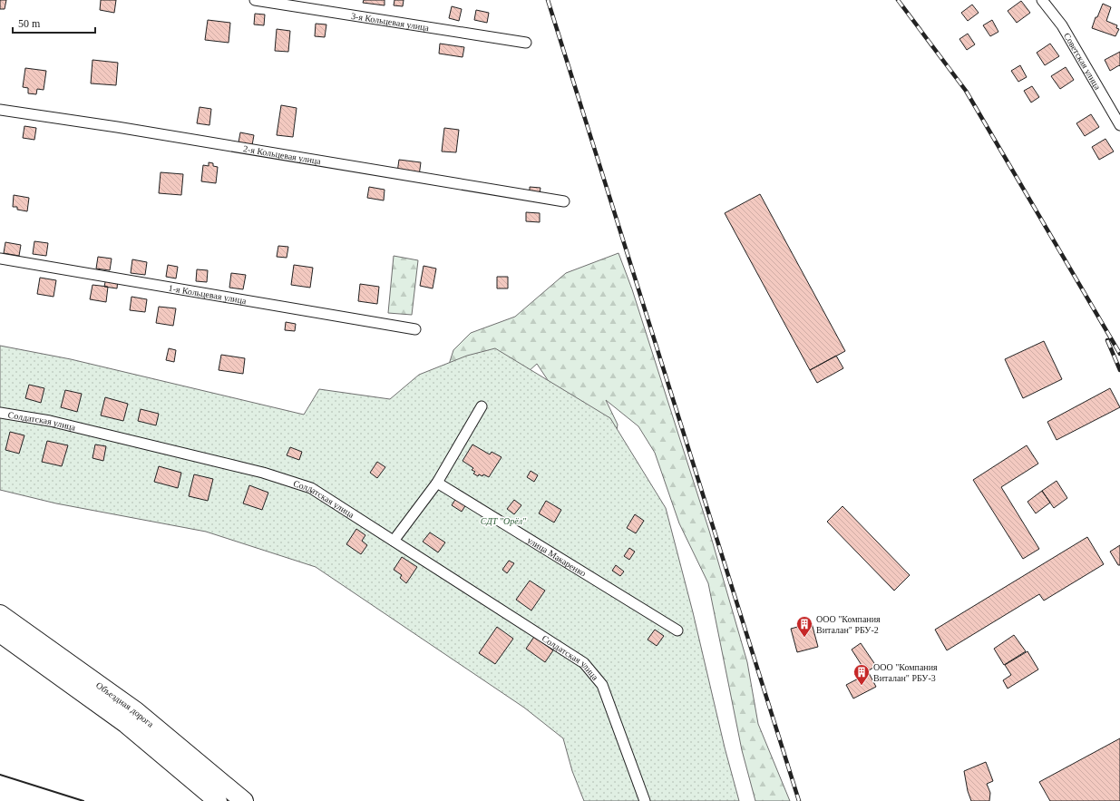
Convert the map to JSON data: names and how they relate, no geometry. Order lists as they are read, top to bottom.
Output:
{
  "streets": {
    "highway": ["Объездная дорога"],
    "street": [
      "3-я Кольцевая улица",
      "Советская улица",
      "2-я Кольцевая улица",
      "1-я Кольцевая улица",
      "Солдатская улица",
      "улица Макаренко"
    ]
  },
  "parks": ["СДТ \"Орёл\""],
  "places": {
    "building": ["ООО \"Компания Виталан\" РБУ-2", "ООО \"Компания Виталан\" РБУ-3"]
  },
  "scale_bar": "50 m"
}
